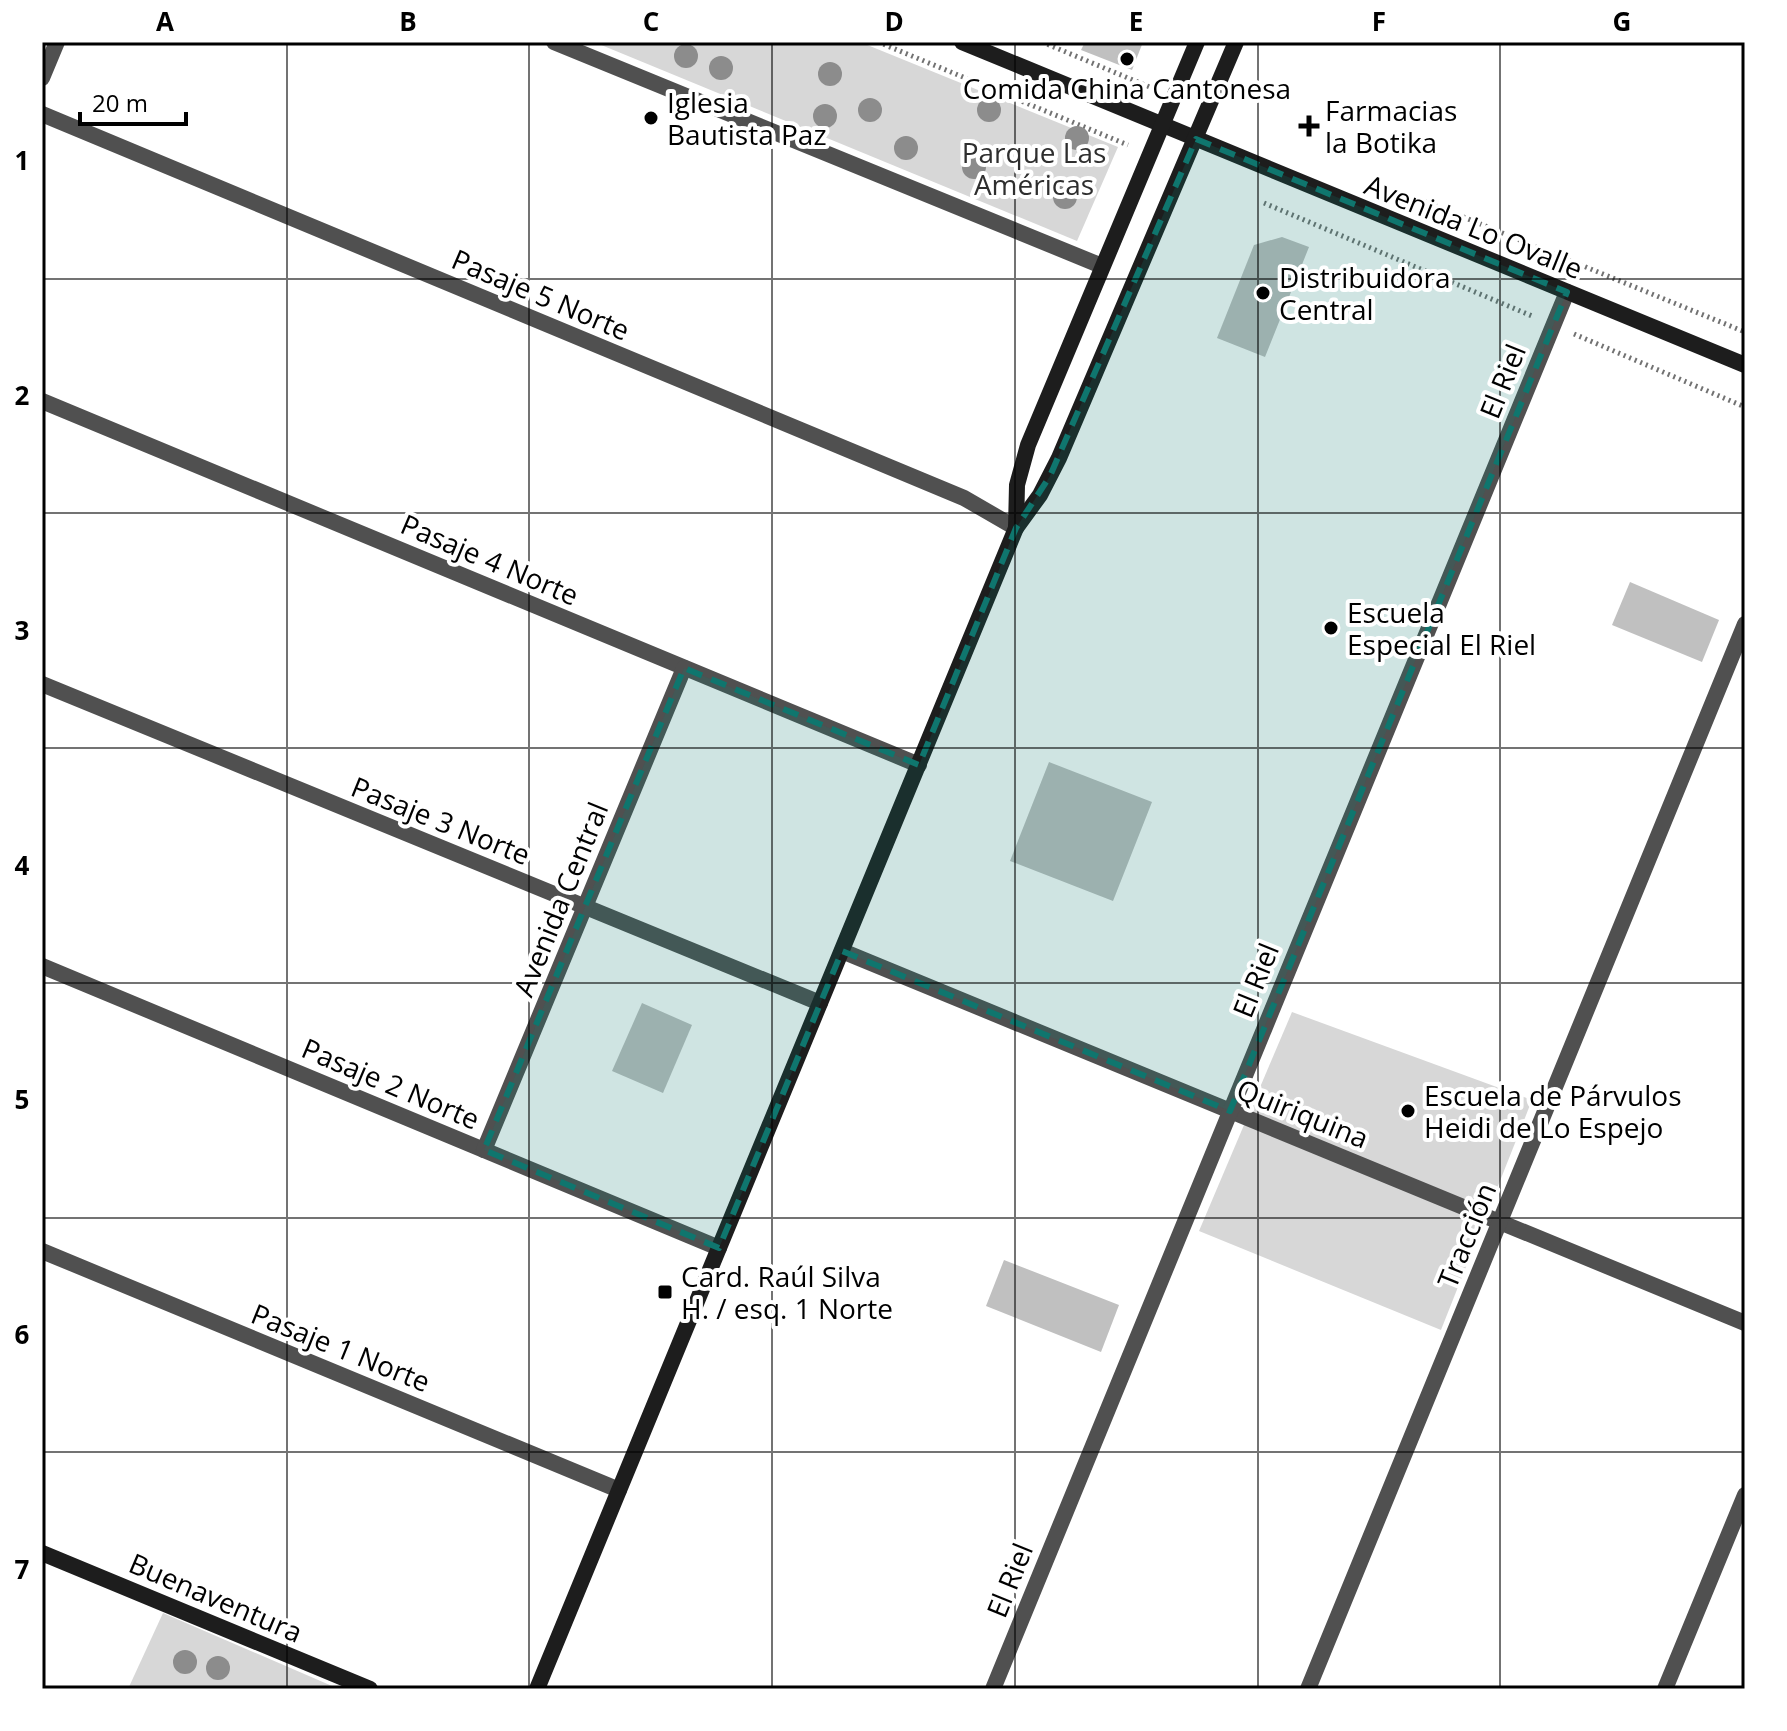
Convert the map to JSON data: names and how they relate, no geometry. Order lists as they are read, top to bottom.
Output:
{
  "streets": {
    "street": [
      "Avenida Lo Ovalle",
      "Pasaje 5 Norte",
      "El Riel",
      "Pasaje 4 Norte",
      "Pasaje 3 Norte",
      "Avenida Central",
      "Pasaje 2 Norte",
      "Quiriquina",
      "Tracción",
      "Pasaje 1 Norte",
      "Buenaventura"
    ]
  },
  "crossings": [
    ["Avenida Lo Ovalle", "El Riel"],
    ["El Riel", "Quiriquina"],
    ["Pasaje 4 Norte", "Avenida Central"],
    ["Pasaje 3 Norte", "Avenida Central"],
    ["Avenida Central", "Pasaje 2 Norte"],
    ["Quiriquina", "Tracción"]
  ],
  "parks": ["Parque Las Américas"],
  "places": {
    "other": [
      "Comida China Cantonesa",
      "Iglesia Bautista Paz",
      "Distribuidora Central",
      "Escuela Especial El Riel",
      "Escuela de Párvulos Heidi de Lo Espejo"
    ],
    "health": ["Farmacias la Botika"],
    "transit": ["Card. Raúl Silva H. / esq. 1 Norte"]
  },
  "scale_bar": "20 m",
  "grid": {
    "columns": [
      "A",
      "B",
      "C",
      "D",
      "E",
      "F",
      "G"
    ],
    "rows": [
      "1",
      "2",
      "3",
      "4",
      "5",
      "6",
      "7"
    ]
  }
}
